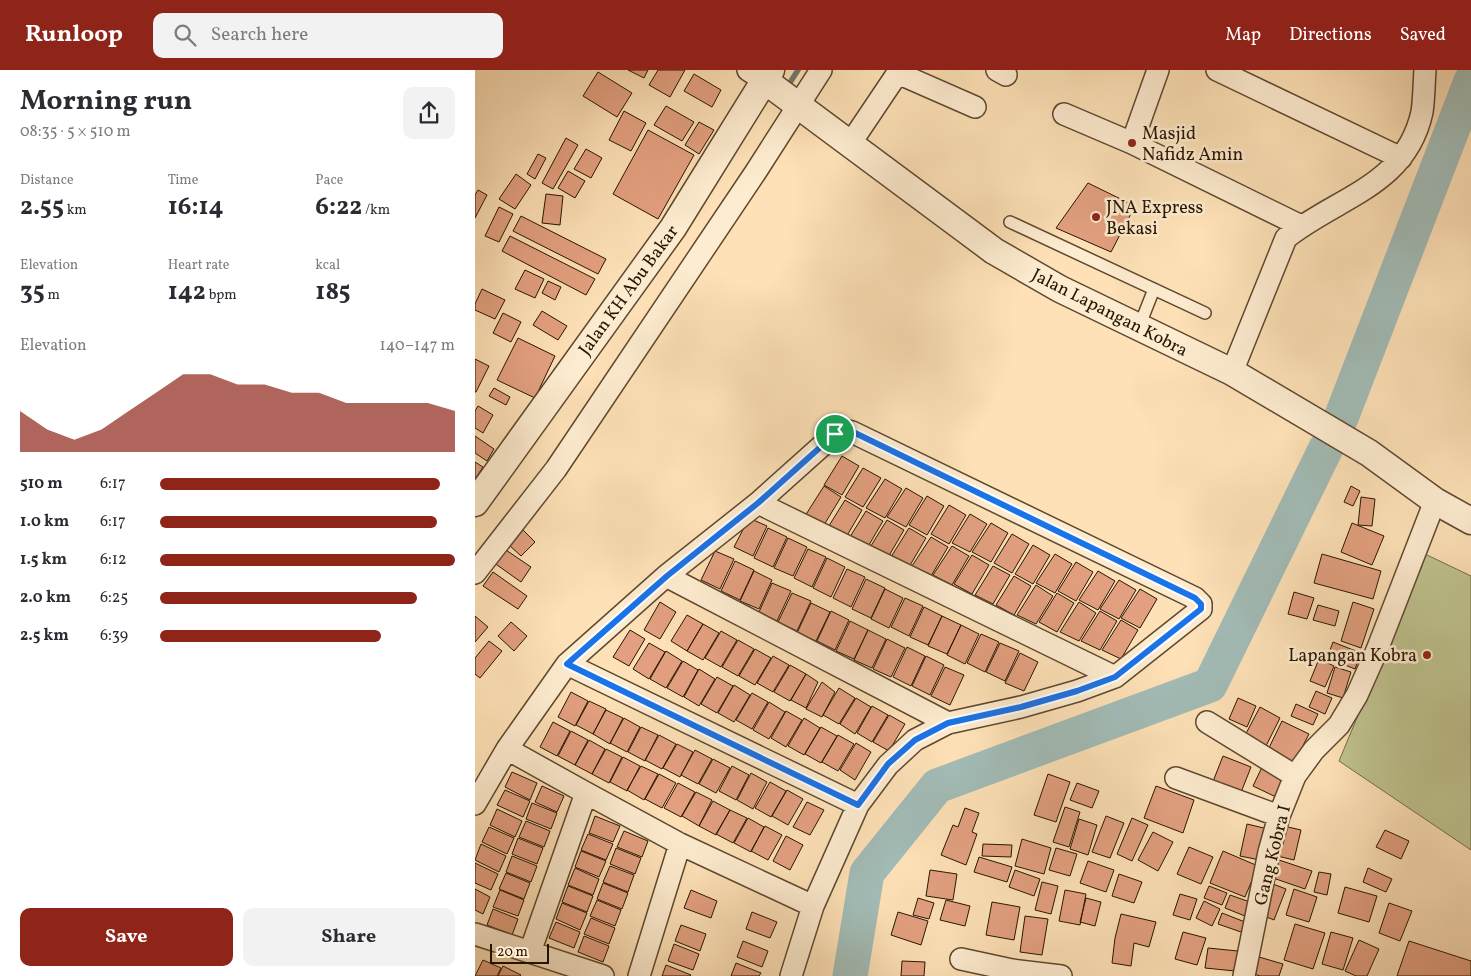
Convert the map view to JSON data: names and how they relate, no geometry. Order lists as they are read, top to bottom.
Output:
{
  "streets": {
    "street": ["Jalan KH Abu Bakar", "Jalan Lapangan Kobra", "Gang Kobra I"]
  },
  "crossings": [
    ["Jalan KH Abu Bakar", "Jalan Lapangan Kobra"],
    ["Jalan Lapangan Kobra", "Gang Kobra I"]
  ],
  "places": ["Masjid Nafidz Amin", "JNA Express Bekasi", "Lapangan Kobra"],
  "scale_bar": "20 m",
  "page": {
    "header": "Runloop",
    "search": "Search here",
    "nav": ["Map", "Directions", "Saved"],
    "heading": ["Morning run", "08:35 · 5 × 510 m"],
    "stats": [
      ["Distance", "2.55 km"],
      ["Time", "16:14"],
      ["Pace", "6:22 /km"],
      ["Elevation", "35 m"],
      ["Heart rate", "142 bpm"],
      ["kcal", "185"]
    ],
    "chart": ["Elevation", "140–147 m"],
    "list": [
      {
        "name": "510 m",
        "note": "6:17"
      },
      {
        "name": "1.0 km",
        "note": "6:17"
      },
      {
        "name": "1.5 km",
        "note": "6:12"
      },
      {
        "name": "2.0 km",
        "note": "6:25"
      },
      {
        "name": "2.5 km",
        "note": "6:39"
      }
    ],
    "buttons": ["Save", "Share"],
    "scale": "20 m"
  }
}
